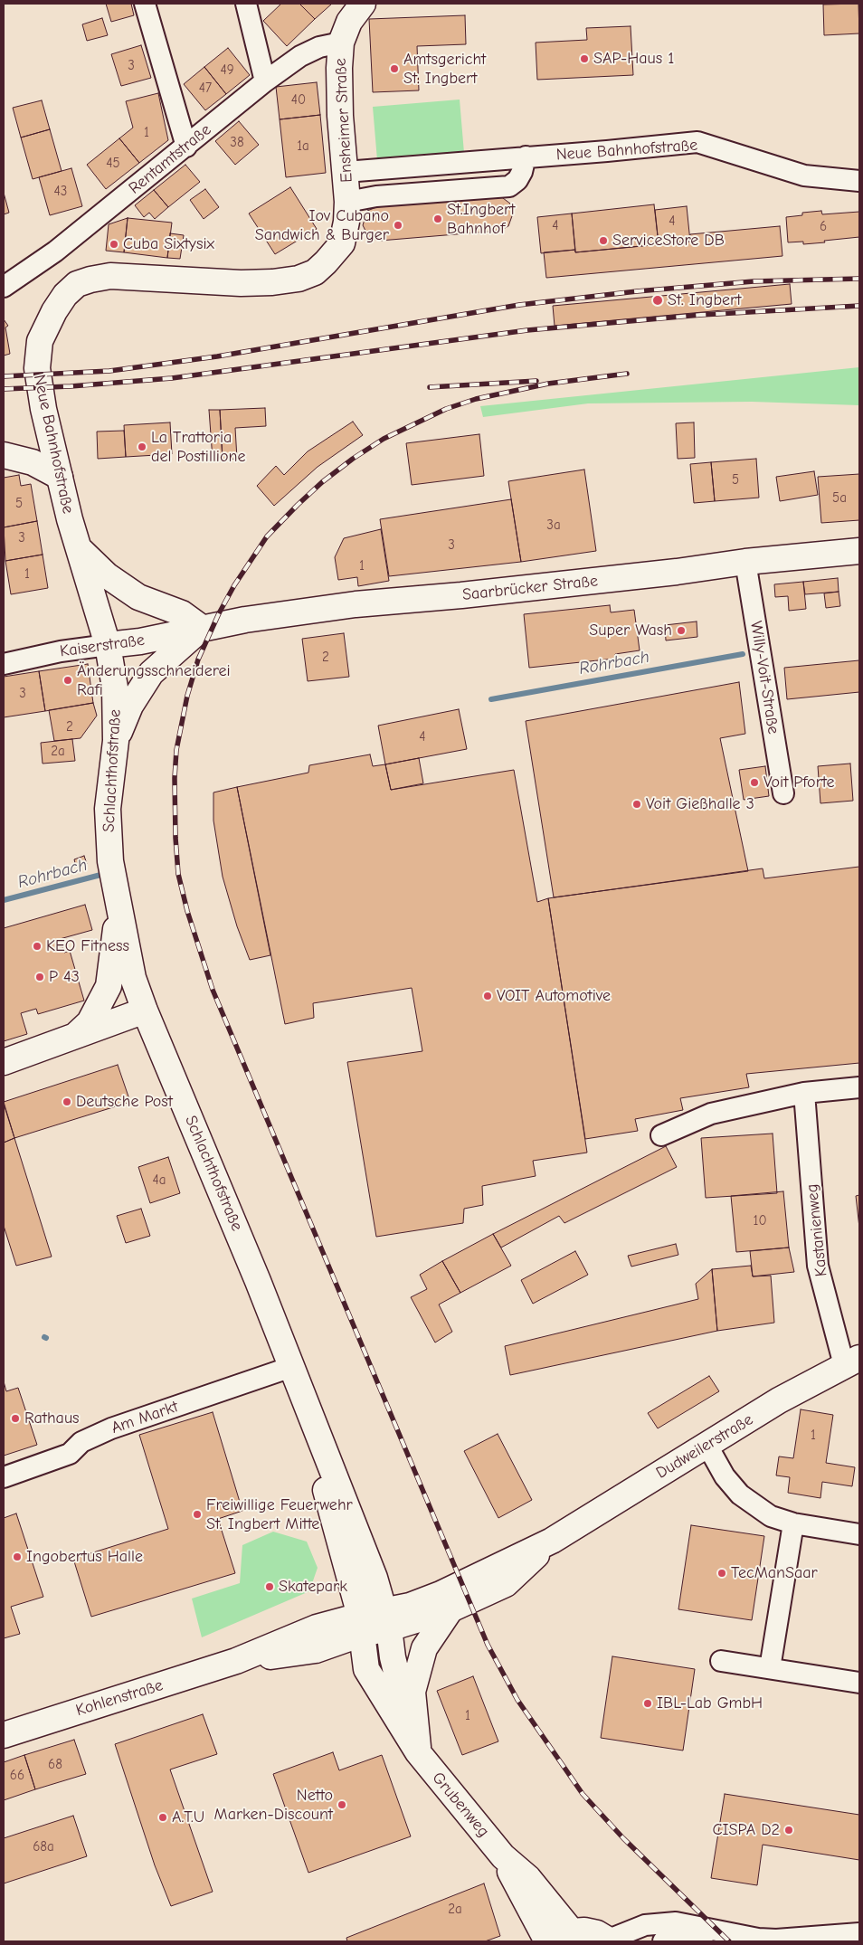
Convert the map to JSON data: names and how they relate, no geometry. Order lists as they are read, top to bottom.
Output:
{
  "streets": {
    "main road": [
      "Ensheimer Straße",
      "Neue Bahnhofstraße",
      "Saarbrücker Straße",
      "Kaiserstraße",
      "Schlachthofstraße",
      "Dudweilerstraße",
      "Kohlenstraße",
      "Grubenweg"
    ],
    "street": [
      "Rentamtstraße",
      "Willy-Voit-Straße",
      "Kastanienweg",
      "Am Markt"
    ]
  },
  "crossings": [
    ["Ensheimer Straße", "Neue Bahnhofstraße"],
    ["Ensheimer Straße", "Rentamtstraße"],
    ["Neue Bahnhofstraße", "Kaiserstraße"],
    ["Neue Bahnhofstraße", "Schlachthofstraße"],
    ["Saarbrücker Straße", "Kaiserstraße"],
    ["Saarbrücker Straße", "Willy-Voit-Straße"],
    ["Kaiserstraße", "Schlachthofstraße"],
    ["Schlachthofstraße", "Am Markt"],
    ["Schlachthofstraße", "Dudweilerstraße"],
    ["Schlachthofstraße", "Kohlenstraße"],
    ["Schlachthofstraße", "Grubenweg"],
    ["Kastanienweg", "Dudweilerstraße"],
    ["Dudweilerstraße", "Kohlenstraße"],
    ["Dudweilerstraße", "Grubenweg"],
    ["Kohlenstraße", "Grubenweg"]
  ],
  "water": ["Rohrbach"],
  "places": [
    "SAP-Haus 1",
    "Amtsgericht St. Ingbert",
    "St.Ingbert Bahnhof",
    "Iov Cubano Sandwich & Burger",
    "ServiceStore DB",
    "Cuba Sixtysix",
    "St. Ingbert",
    "La Trattoria del Postillione",
    "Super Wash",
    "Änderungsschneiderei Rafi",
    "Voit Pforte",
    "Voit Gießhalle 3",
    "KEO Fitness",
    "P 43",
    "VOIT Automotive",
    "Deutsche Post",
    "Rathaus",
    "Freiwillige Feuerwehr St. Ingbert Mitte",
    "Ingobertus Halle",
    "TecManSaar",
    "Skatepark",
    "IBL-Lab GmbH",
    "Netto Marken-Discount",
    "A.T.U",
    "CISPA D2"
  ],
  "house_numbers": [
    "3",
    "49",
    "47",
    "40",
    "1",
    "38",
    "1a",
    "45",
    "43",
    "4",
    "4",
    "6",
    "5",
    "5a",
    "5",
    "3a",
    "3",
    "3",
    "1",
    "1",
    "2",
    "3",
    "2",
    "4",
    "2a",
    "4a",
    "10",
    "1",
    "1",
    "68",
    "66",
    "68a",
    "2a"
  ]
}
